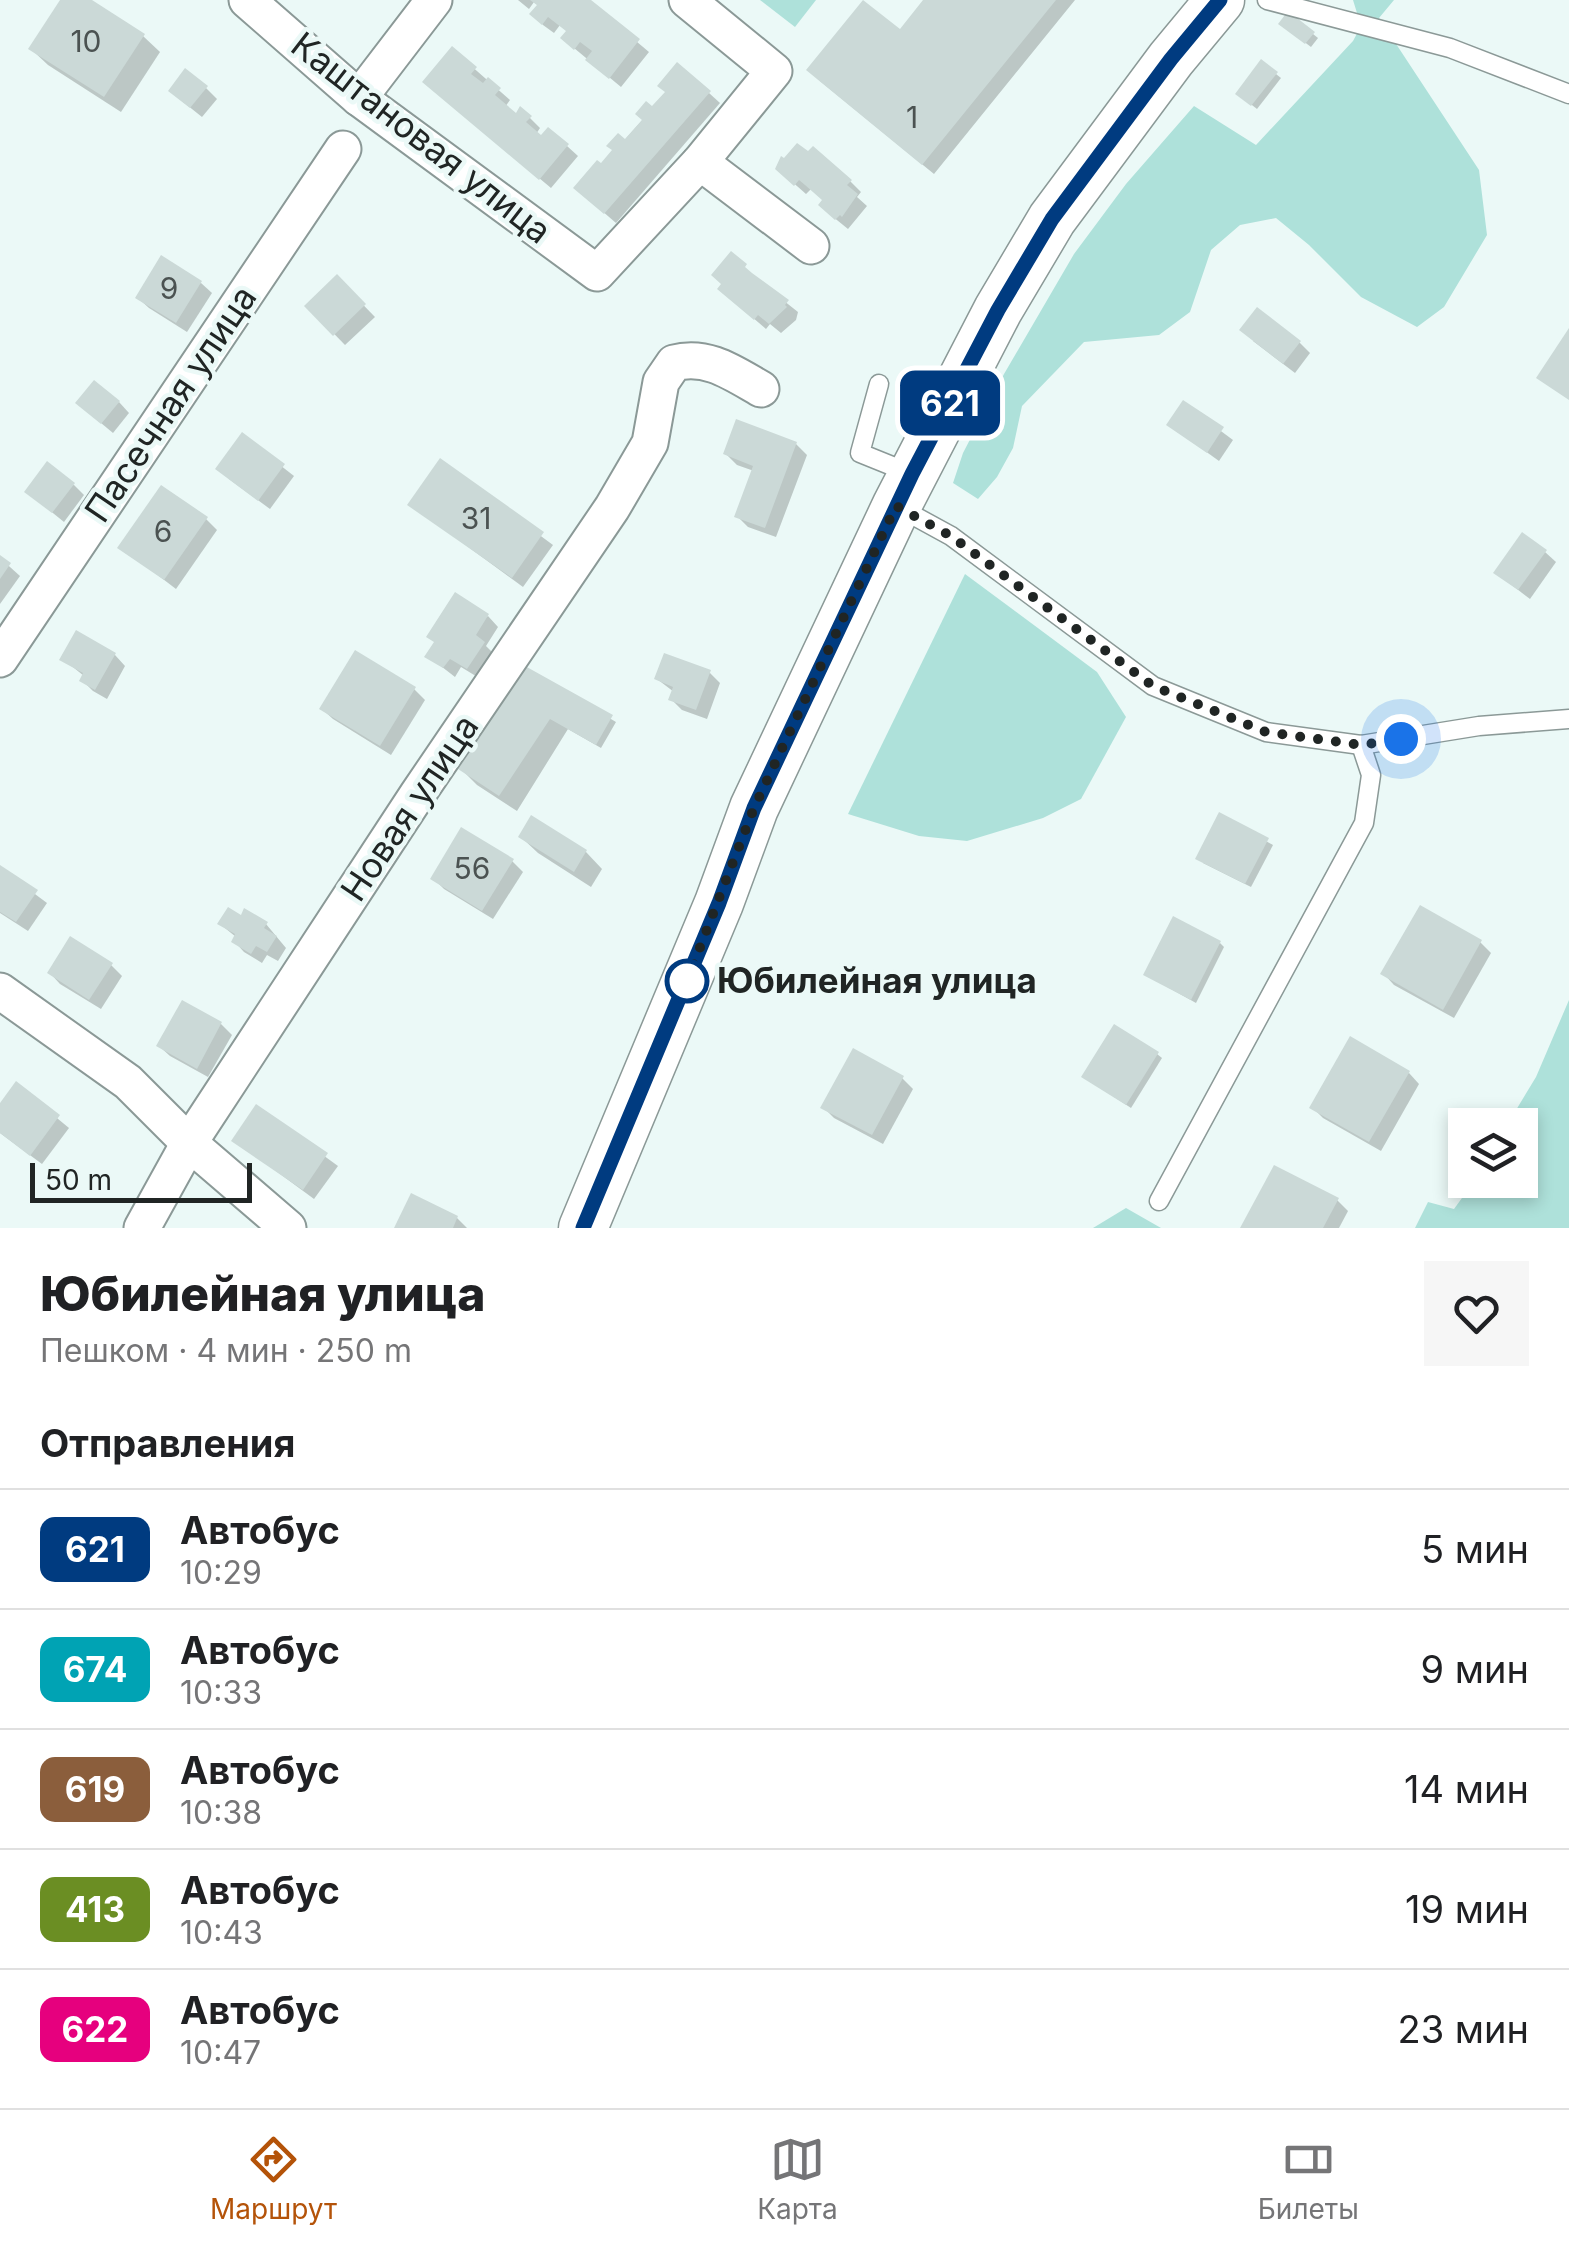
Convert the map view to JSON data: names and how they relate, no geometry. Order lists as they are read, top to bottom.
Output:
{
  "streets": {
    "street": ["Каштановая улица", "Пасечная улица", "Новая улица"]
  },
  "places": ["Юбилейная улица"],
  "lines": ["bus line 621"],
  "house_numbers": [
    "10",
    "1",
    "9",
    "31",
    "6",
    "56"
  ],
  "scale_bar": "50 m",
  "page": {
    "on_map": "621",
    "scale": "50 m",
    "heading": [
      ["Юбилейная улица", "Пешком · 4 мин · 250 m"],
      "Отправления"
    ],
    "list": [
      {
        "mark": "621",
        "name": "Автобус",
        "note": "10:29",
        "value": "5 мин"
      },
      {
        "mark": "674",
        "name": "Автобус",
        "note": "10:33",
        "value": "9 мин"
      },
      {
        "mark": "619",
        "name": "Автобус",
        "note": "10:38",
        "value": "14 мин"
      },
      {
        "mark": "413",
        "name": "Автобус",
        "note": "10:43",
        "value": "19 мин"
      },
      {
        "mark": "622",
        "name": "Автобус",
        "note": "10:47",
        "value": "23 мин"
      }
    ],
    "tabs": ["Маршрут", "Карта", "Билеты"]
  }
}
